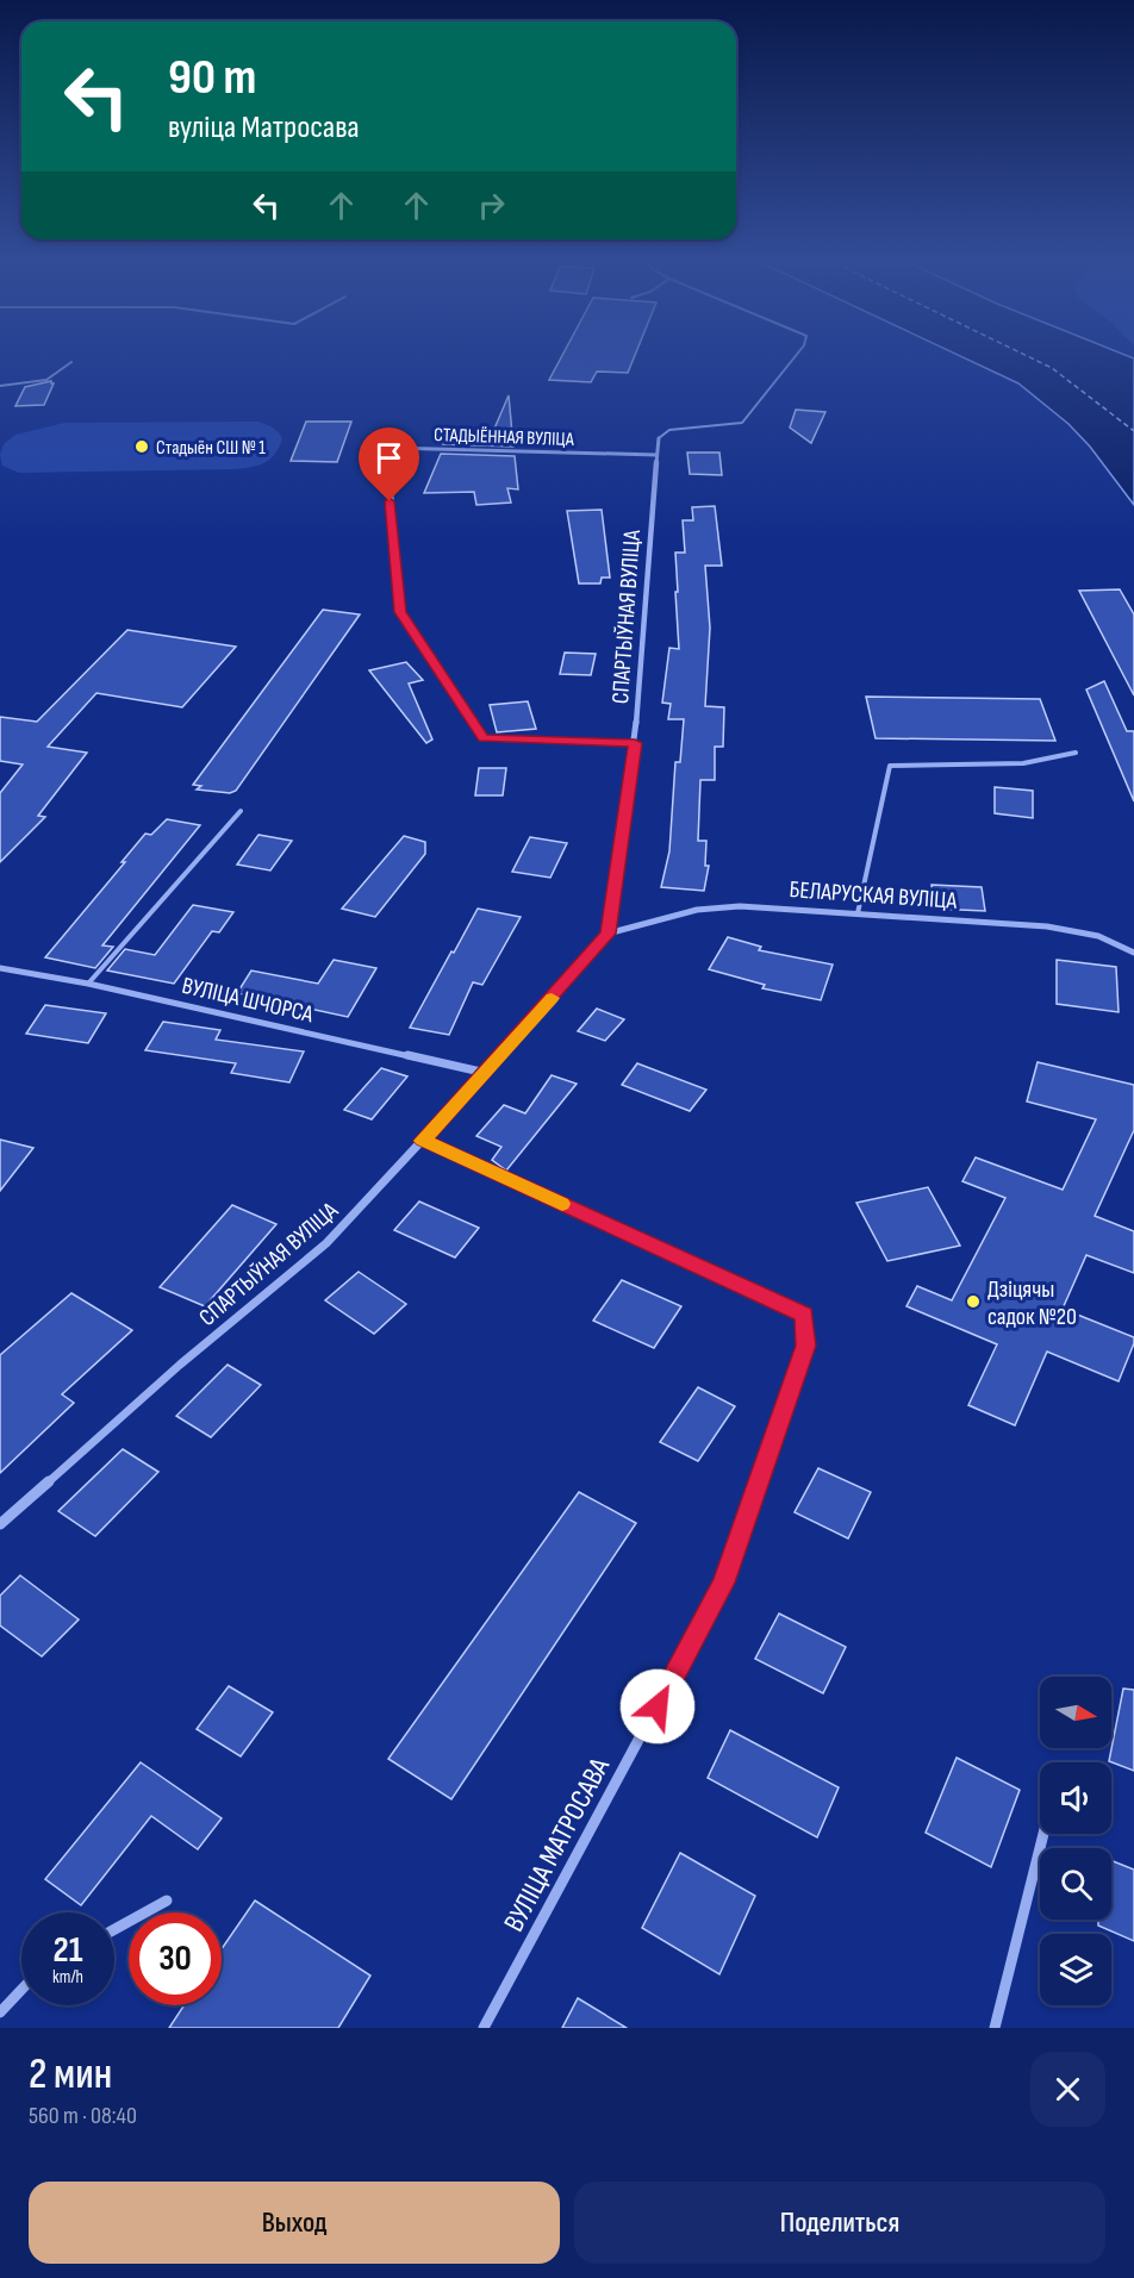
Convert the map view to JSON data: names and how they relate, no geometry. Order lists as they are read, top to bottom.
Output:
{
  "streets": {
    "street": [
      "СТАДЫЁННАЯ ВУЛІЦА",
      "СПАРТЫЎНАЯ ВУЛІЦА",
      "БЕЛАРУСКАЯ ВУЛІЦА",
      "ВУЛІЦА ШЧОРСА",
      "ВУЛІЦА МАТРОСАВА"
    ]
  },
  "crossings": [
    ["СТАДЫЁННАЯ ВУЛІЦА", "СПАРТЫЎНАЯ ВУЛІЦА"],
    ["СПАРТЫЎНАЯ ВУЛІЦА", "БЕЛАРУСКАЯ ВУЛІЦА"],
    ["СПАРТЫЎНАЯ ВУЛІЦА", "ВУЛІЦА ШЧОРСА"],
    ["СПАРТЫЎНАЯ ВУЛІЦА", "ВУЛІЦА МАТРОСАВА"]
  ],
  "places": ["Стадыён СШ № 1", "Дзіцячы садок №20"],
  "north": "right",
  "page": {
    "turn": ["90 m", "вуліца Матросава"],
    "speed": "21 km/h",
    "limit": "30",
    "heading": ["2 мин", "560 m · 08:40"],
    "buttons": ["Выход", "Поделиться"]
  }
}
